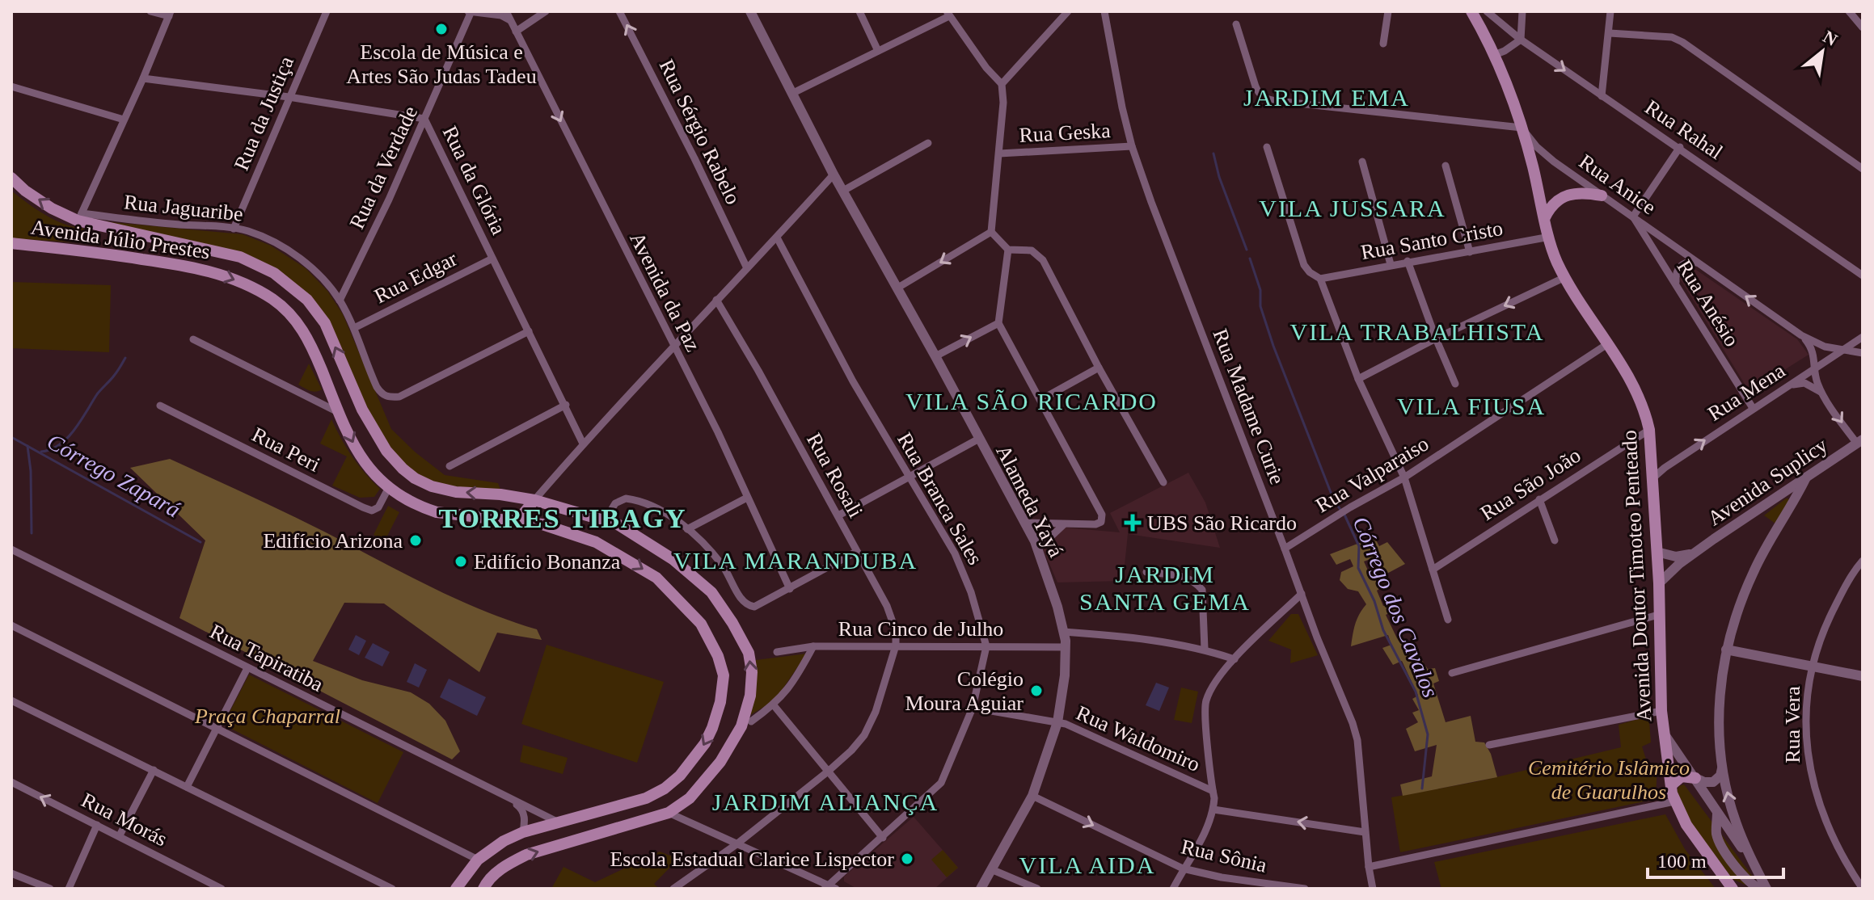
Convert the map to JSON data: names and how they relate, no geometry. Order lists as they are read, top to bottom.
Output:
{
  "streets": {
    "main road": ["Avenida Júlio Prestes", "Avenida Doutor Timoteo Penteado"],
    "street": [
      "Rua da Justiça",
      "Rua Rahal",
      "Rua Sérgio Rabelo",
      "Rua Geska",
      "Rua da Verdade",
      "Rua da Glória",
      "Rua Anice",
      "Rua Jaguaribe",
      "Rua Santo Cristo",
      "Rua Edgar",
      "Avenida da Paz",
      "Rua Anésio",
      "Rua Mena",
      "Rua Madame Curie",
      "Rua Peri",
      "Rua Valparaiso",
      "Rua Rosali",
      "Avenida Suplicy",
      "Rua São João",
      "Rua Branca Sales",
      "Alameda Yayá",
      "Rua Cinco de Julho",
      "Rua Tapiratiba",
      "Rua Vera",
      "Rua Waldomiro",
      "Rua Morás",
      "Rua Sônia"
    ]
  },
  "crossings": [
    ["Rua da Justiça", "Rua da Glória"],
    ["Rua da Justiça", "Rua Jaguaribe"],
    ["Rua Geska", "Rua Madame Curie"],
    ["Rua da Verdade", "Rua da Glória"],
    ["Rua da Verdade", "Rua Jaguaribe"],
    ["Rua da Glória", "Rua Jaguaribe"],
    ["Rua da Glória", "Rua Edgar"],
    ["Rua Anice", "Rua Anésio"],
    ["Rua Anice", "Rua Mena"],
    ["Rua Anice", "Avenida Doutor Timoteo Penteado"],
    ["Rua Jaguaribe", "Avenida Júlio Prestes"],
    ["Rua Jaguaribe", "Rua Edgar"],
    ["Avenida Júlio Prestes", "Rua Peri"],
    ["Avenida Júlio Prestes", "Rua Tapiratiba"],
    ["Rua Santo Cristo", "Avenida Doutor Timoteo Penteado"],
    ["Rua Anésio", "Rua Mena"],
    ["Rua Mena", "Avenida Doutor Timoteo Penteado"],
    ["Rua Madame Curie", "Rua Valparaiso"],
    ["Rua Valparaiso", "Avenida Doutor Timoteo Penteado"],
    ["Rua Rosali", "Rua Cinco de Julho"],
    ["Avenida Suplicy", "Avenida Doutor Timoteo Penteado"],
    ["Rua São João", "Avenida Doutor Timoteo Penteado"],
    ["Rua Branca Sales", "Rua Cinco de Julho"],
    ["Alameda Yayá", "Rua Cinco de Julho"],
    ["Alameda Yayá", "Rua Waldomiro"],
    ["Alameda Yayá", "Rua Sônia"]
  ],
  "one_way": [
    "Rua Sérgio Rabelo",
    "Avenida da Paz",
    "Rua Mena",
    "Rua Morás",
    "Rua Sônia"
  ],
  "districts": [
    "JARDIM EMA",
    "VILA JUSSARA",
    "VILA TRABALHISTA",
    "VILA SÃO RICARDO",
    "VILA FIUSA",
    "TORRES TIBAGY",
    "VILA MARANDUBA",
    "JARDIM SANTA GEMA",
    "JARDIM ALIANÇA",
    "VILA AIDA"
  ],
  "water": ["Córrego Zapará", "Córrego dos Cavalos"],
  "parks": ["Praça Chaparral", "Cemitério Islâmico de Guarulhos"],
  "places": {
    "other": [
      "Escola de Música e Artes São Judas Tadeu",
      "Edifício Arizona",
      "Edifício Bonanza",
      "Colégio Moura Aguiar",
      "Escola Estadual Clarice Lispector"
    ],
    "health": ["UBS São Ricardo"]
  },
  "scale_bar": "100 m",
  "north": "top right"
}
